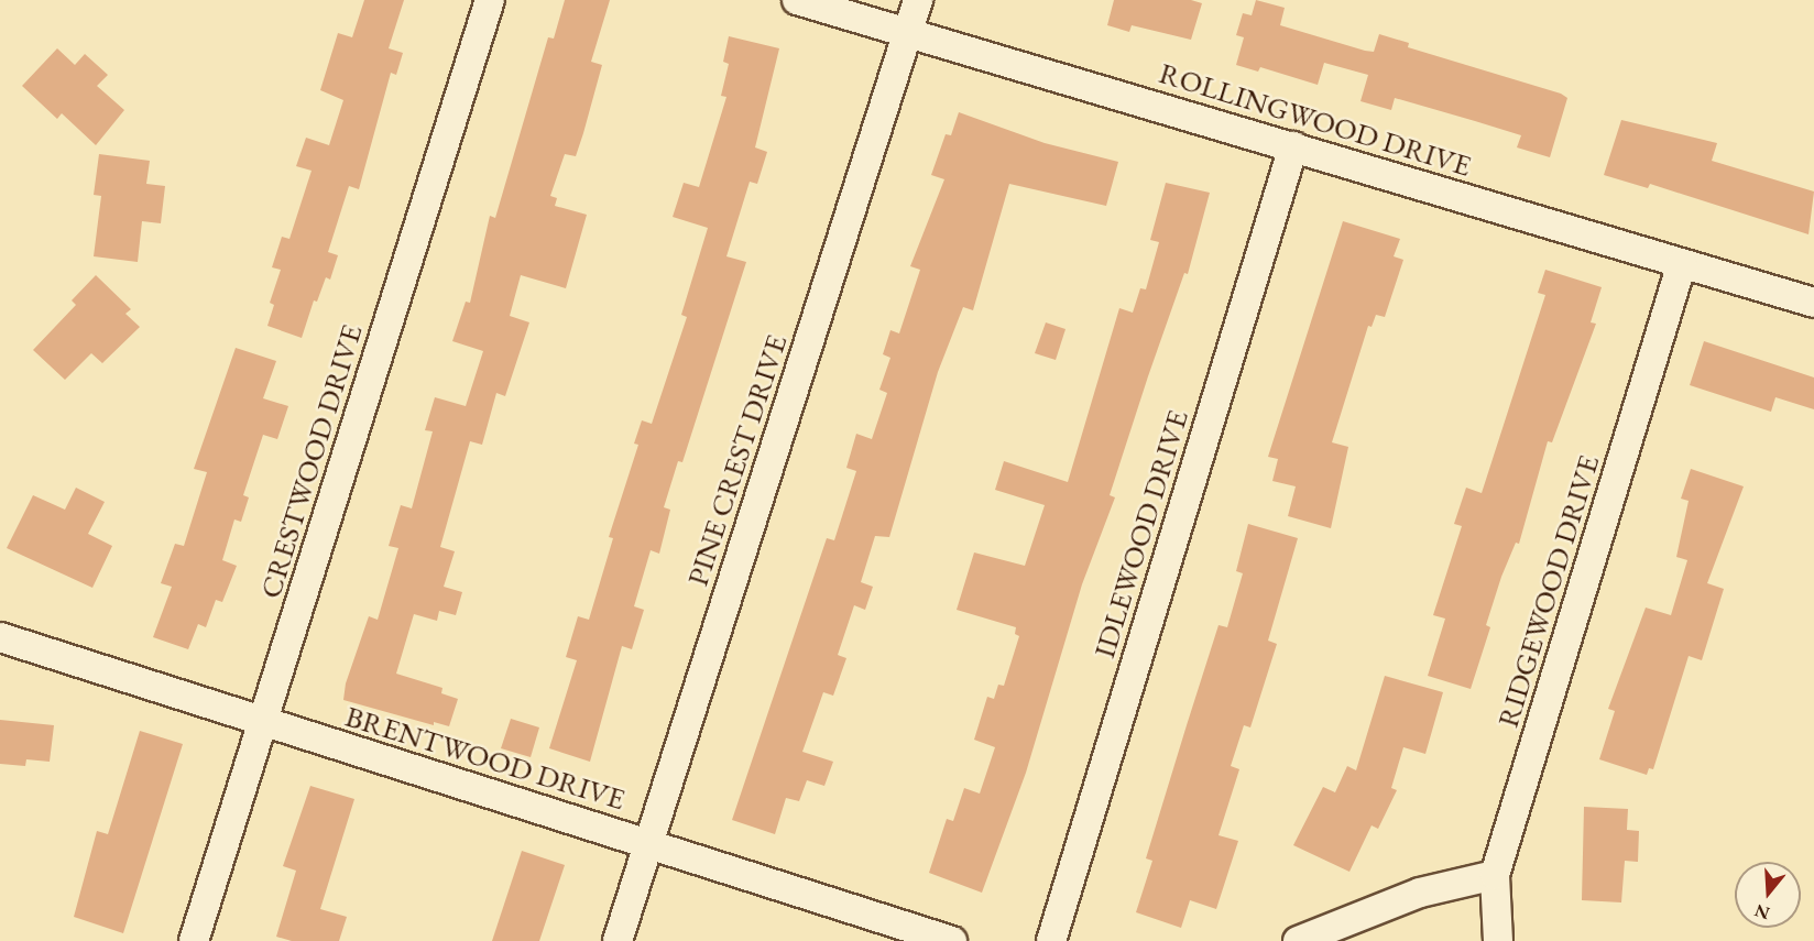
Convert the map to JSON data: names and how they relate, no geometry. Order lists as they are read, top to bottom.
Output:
{
  "streets": {
    "street": [
      "ROLLINGWOOD DRIVE",
      "PINE CREST DRIVE",
      "CRESTWOOD DRIVE",
      "IDLEWOOD DRIVE",
      "RIDGEWOOD DRIVE",
      "BRENTWOOD DRIVE"
    ]
  },
  "crossings": [
    ["ROLLINGWOOD DRIVE", "PINE CREST DRIVE"],
    ["ROLLINGWOOD DRIVE", "IDLEWOOD DRIVE"],
    ["ROLLINGWOOD DRIVE", "RIDGEWOOD DRIVE"],
    ["PINE CREST DRIVE", "BRENTWOOD DRIVE"],
    ["CRESTWOOD DRIVE", "BRENTWOOD DRIVE"]
  ],
  "north": "bottom"
}
